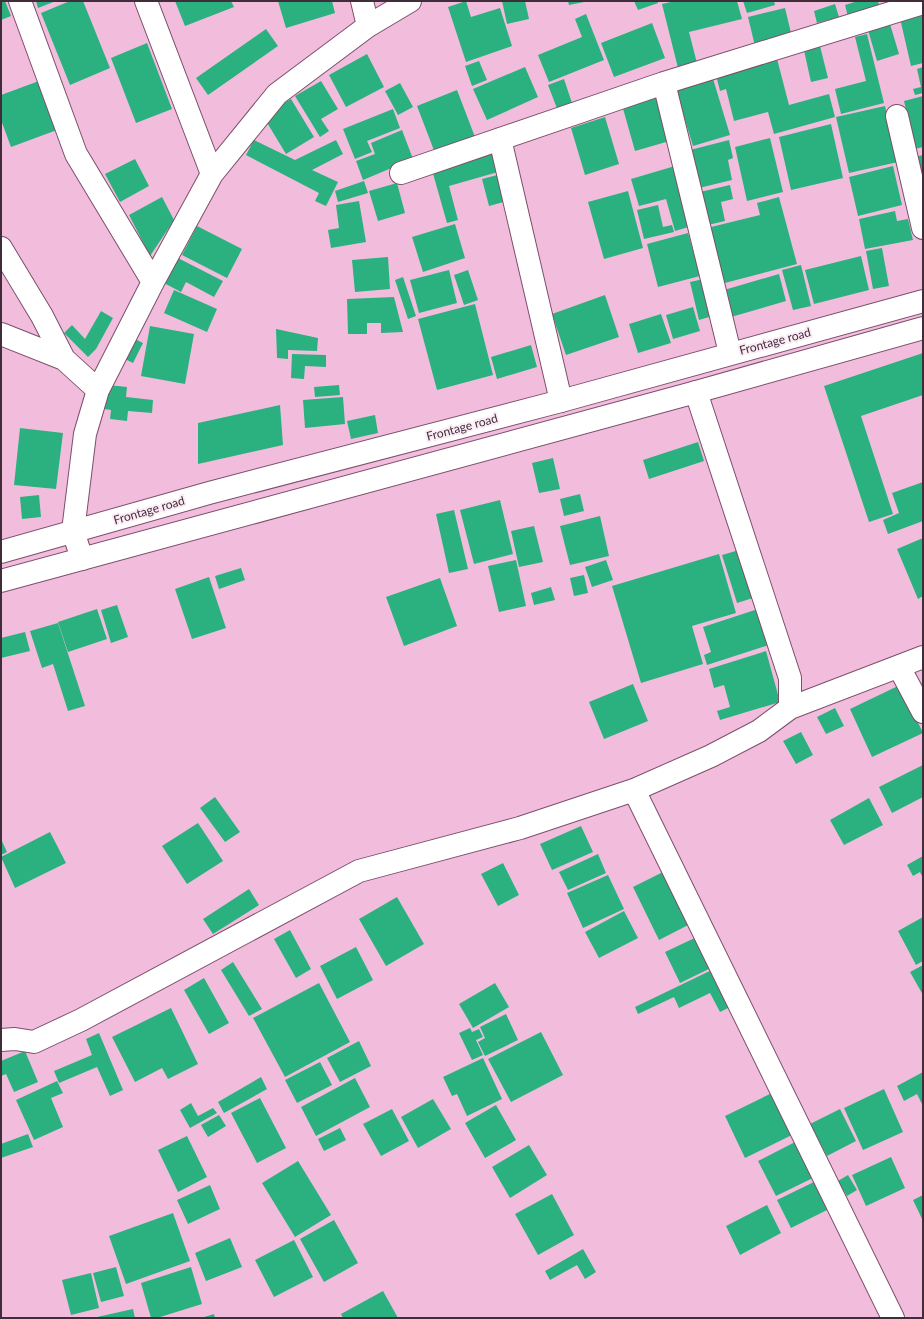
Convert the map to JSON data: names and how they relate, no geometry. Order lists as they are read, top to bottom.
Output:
{
  "streets": {
    "street": ["Frontage road"]
  }
}
